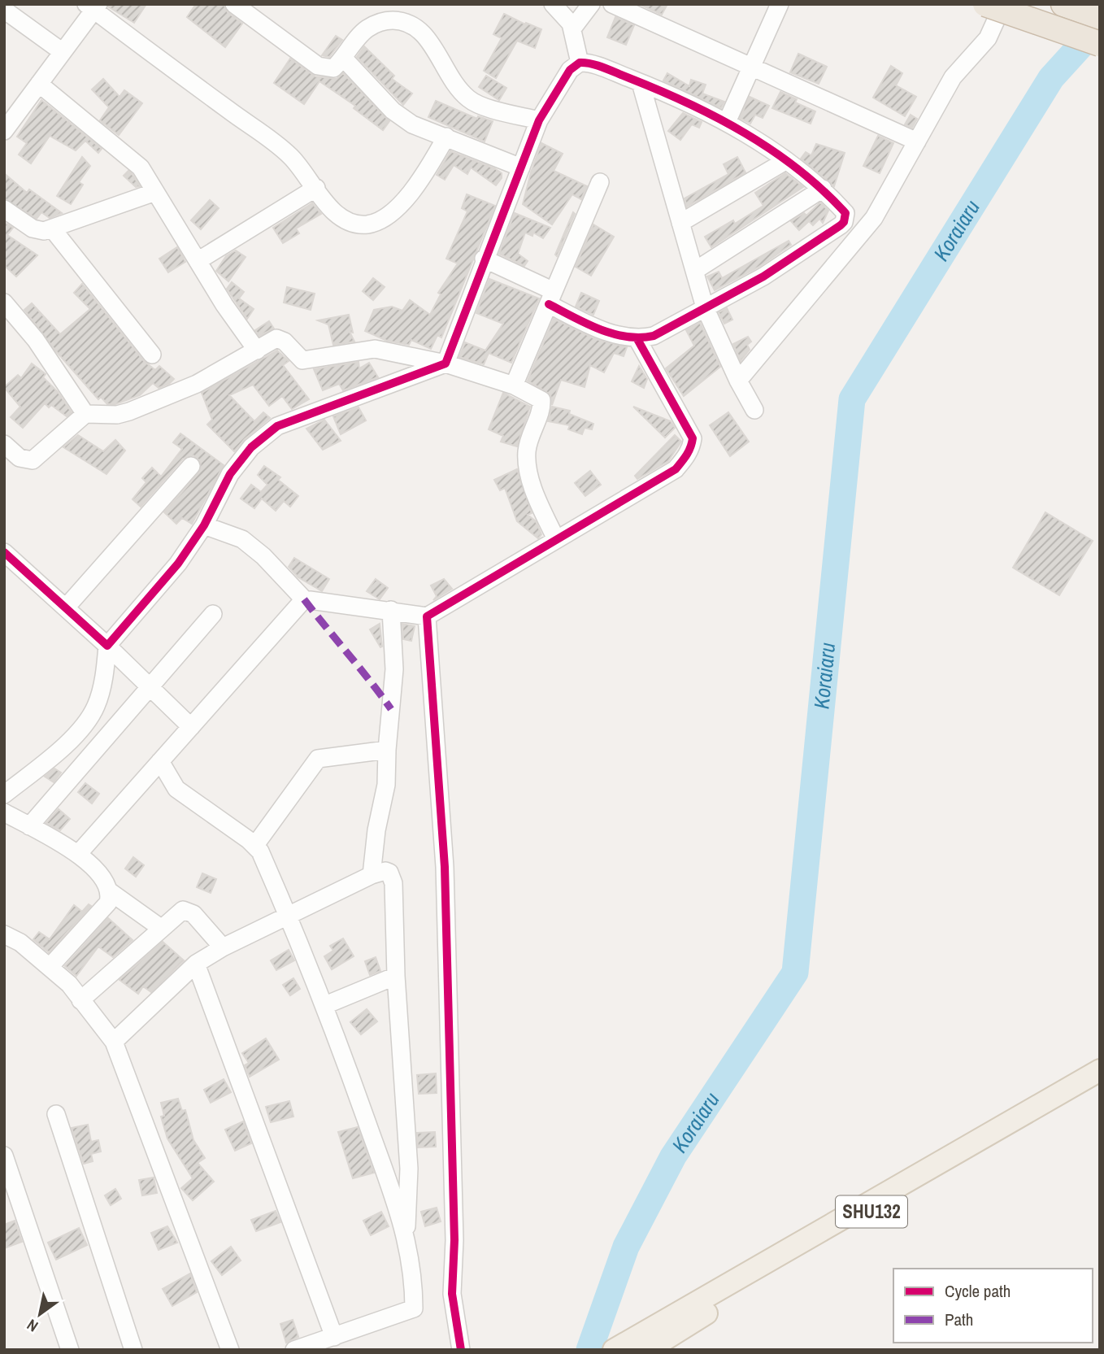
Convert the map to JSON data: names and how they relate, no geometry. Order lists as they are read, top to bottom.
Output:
{
  "streets": {
    "main road": ["SHU132"]
  },
  "water": ["Koraiaru"],
  "legend": ["Cycle path", "Path"],
  "north": "bottom left"
}
